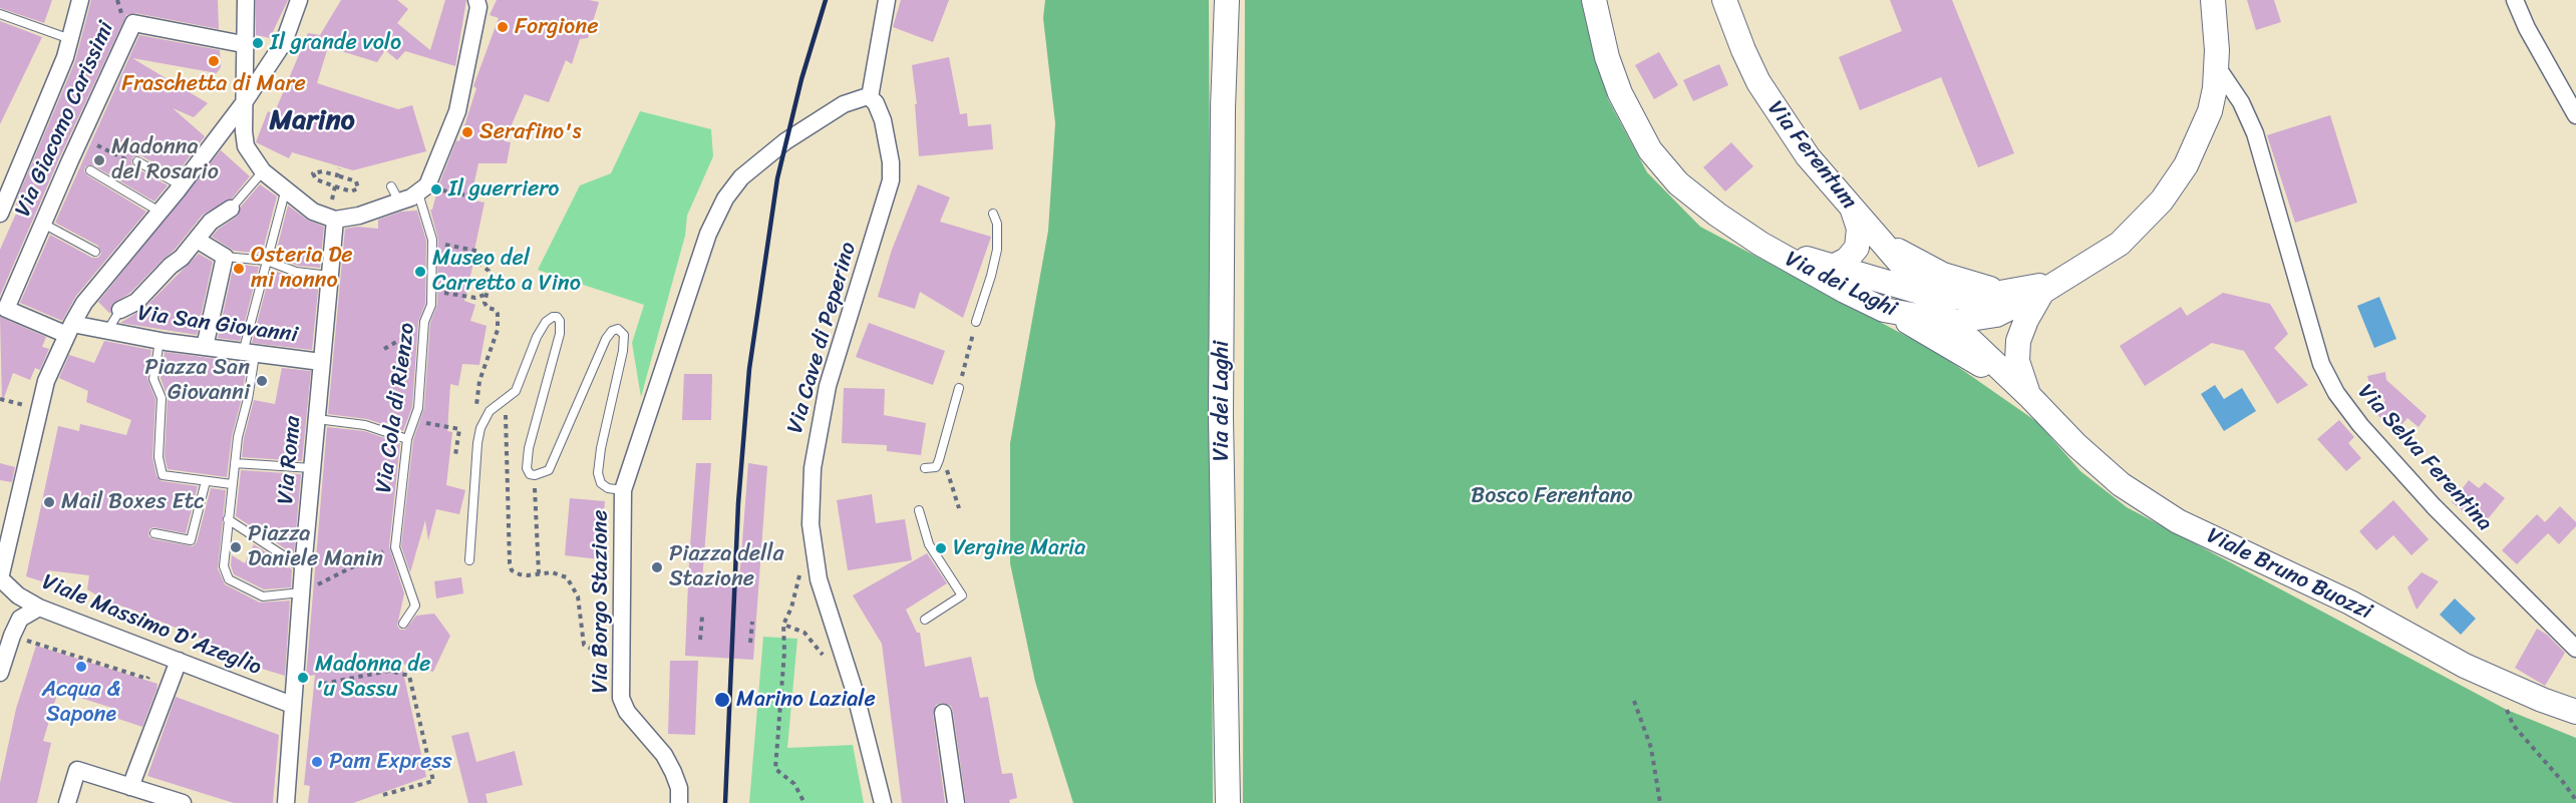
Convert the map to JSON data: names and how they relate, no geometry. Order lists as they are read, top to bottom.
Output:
{
  "streets": {
    "main road": ["Via Ferentum", "Via dei Laghi", "Viale Bruno Buozzi"],
    "street": [
      "Via Giacomo Carissimi",
      "Via San Giovanni",
      "Via Cave di Peperino",
      "Via Selva Ferentina",
      "Via Roma",
      "Via Borgo Stazione",
      "Viale Massimo D'Azeglio"
    ],
    "lane": ["Via Cola di Rienzo"]
  },
  "crossings": [
    ["Via Giacomo Carissimi", "Via San Giovanni"],
    ["Via Ferentum", "Via dei Laghi"],
    ["Via Ferentum", "Viale Bruno Buozzi"],
    ["Via dei Laghi", "Via Selva Ferentina"],
    ["Via San Giovanni", "Via Roma"],
    ["Via Roma", "Viale Massimo D'Azeglio"]
  ],
  "districts": ["Marino"],
  "parks": ["Bosco Ferentano"],
  "places": [
    "Forgione",
    "Il grande volo",
    "Fraschetta di Mare",
    "Serafino's",
    "Madonna del Rosario",
    "Il guerriero",
    "Osteria De mi nonno",
    "Museo del Carretto a Vino",
    "Piazza San Giovanni",
    "Mail Boxes Etc",
    "Piazza Daniele Manin",
    "Vergine Maria",
    "Piazza della Stazione",
    "Acqua & Sapone",
    "Madonna de 'u Sassu",
    "Marino Laziale",
    "Pam Express"
  ]
}
